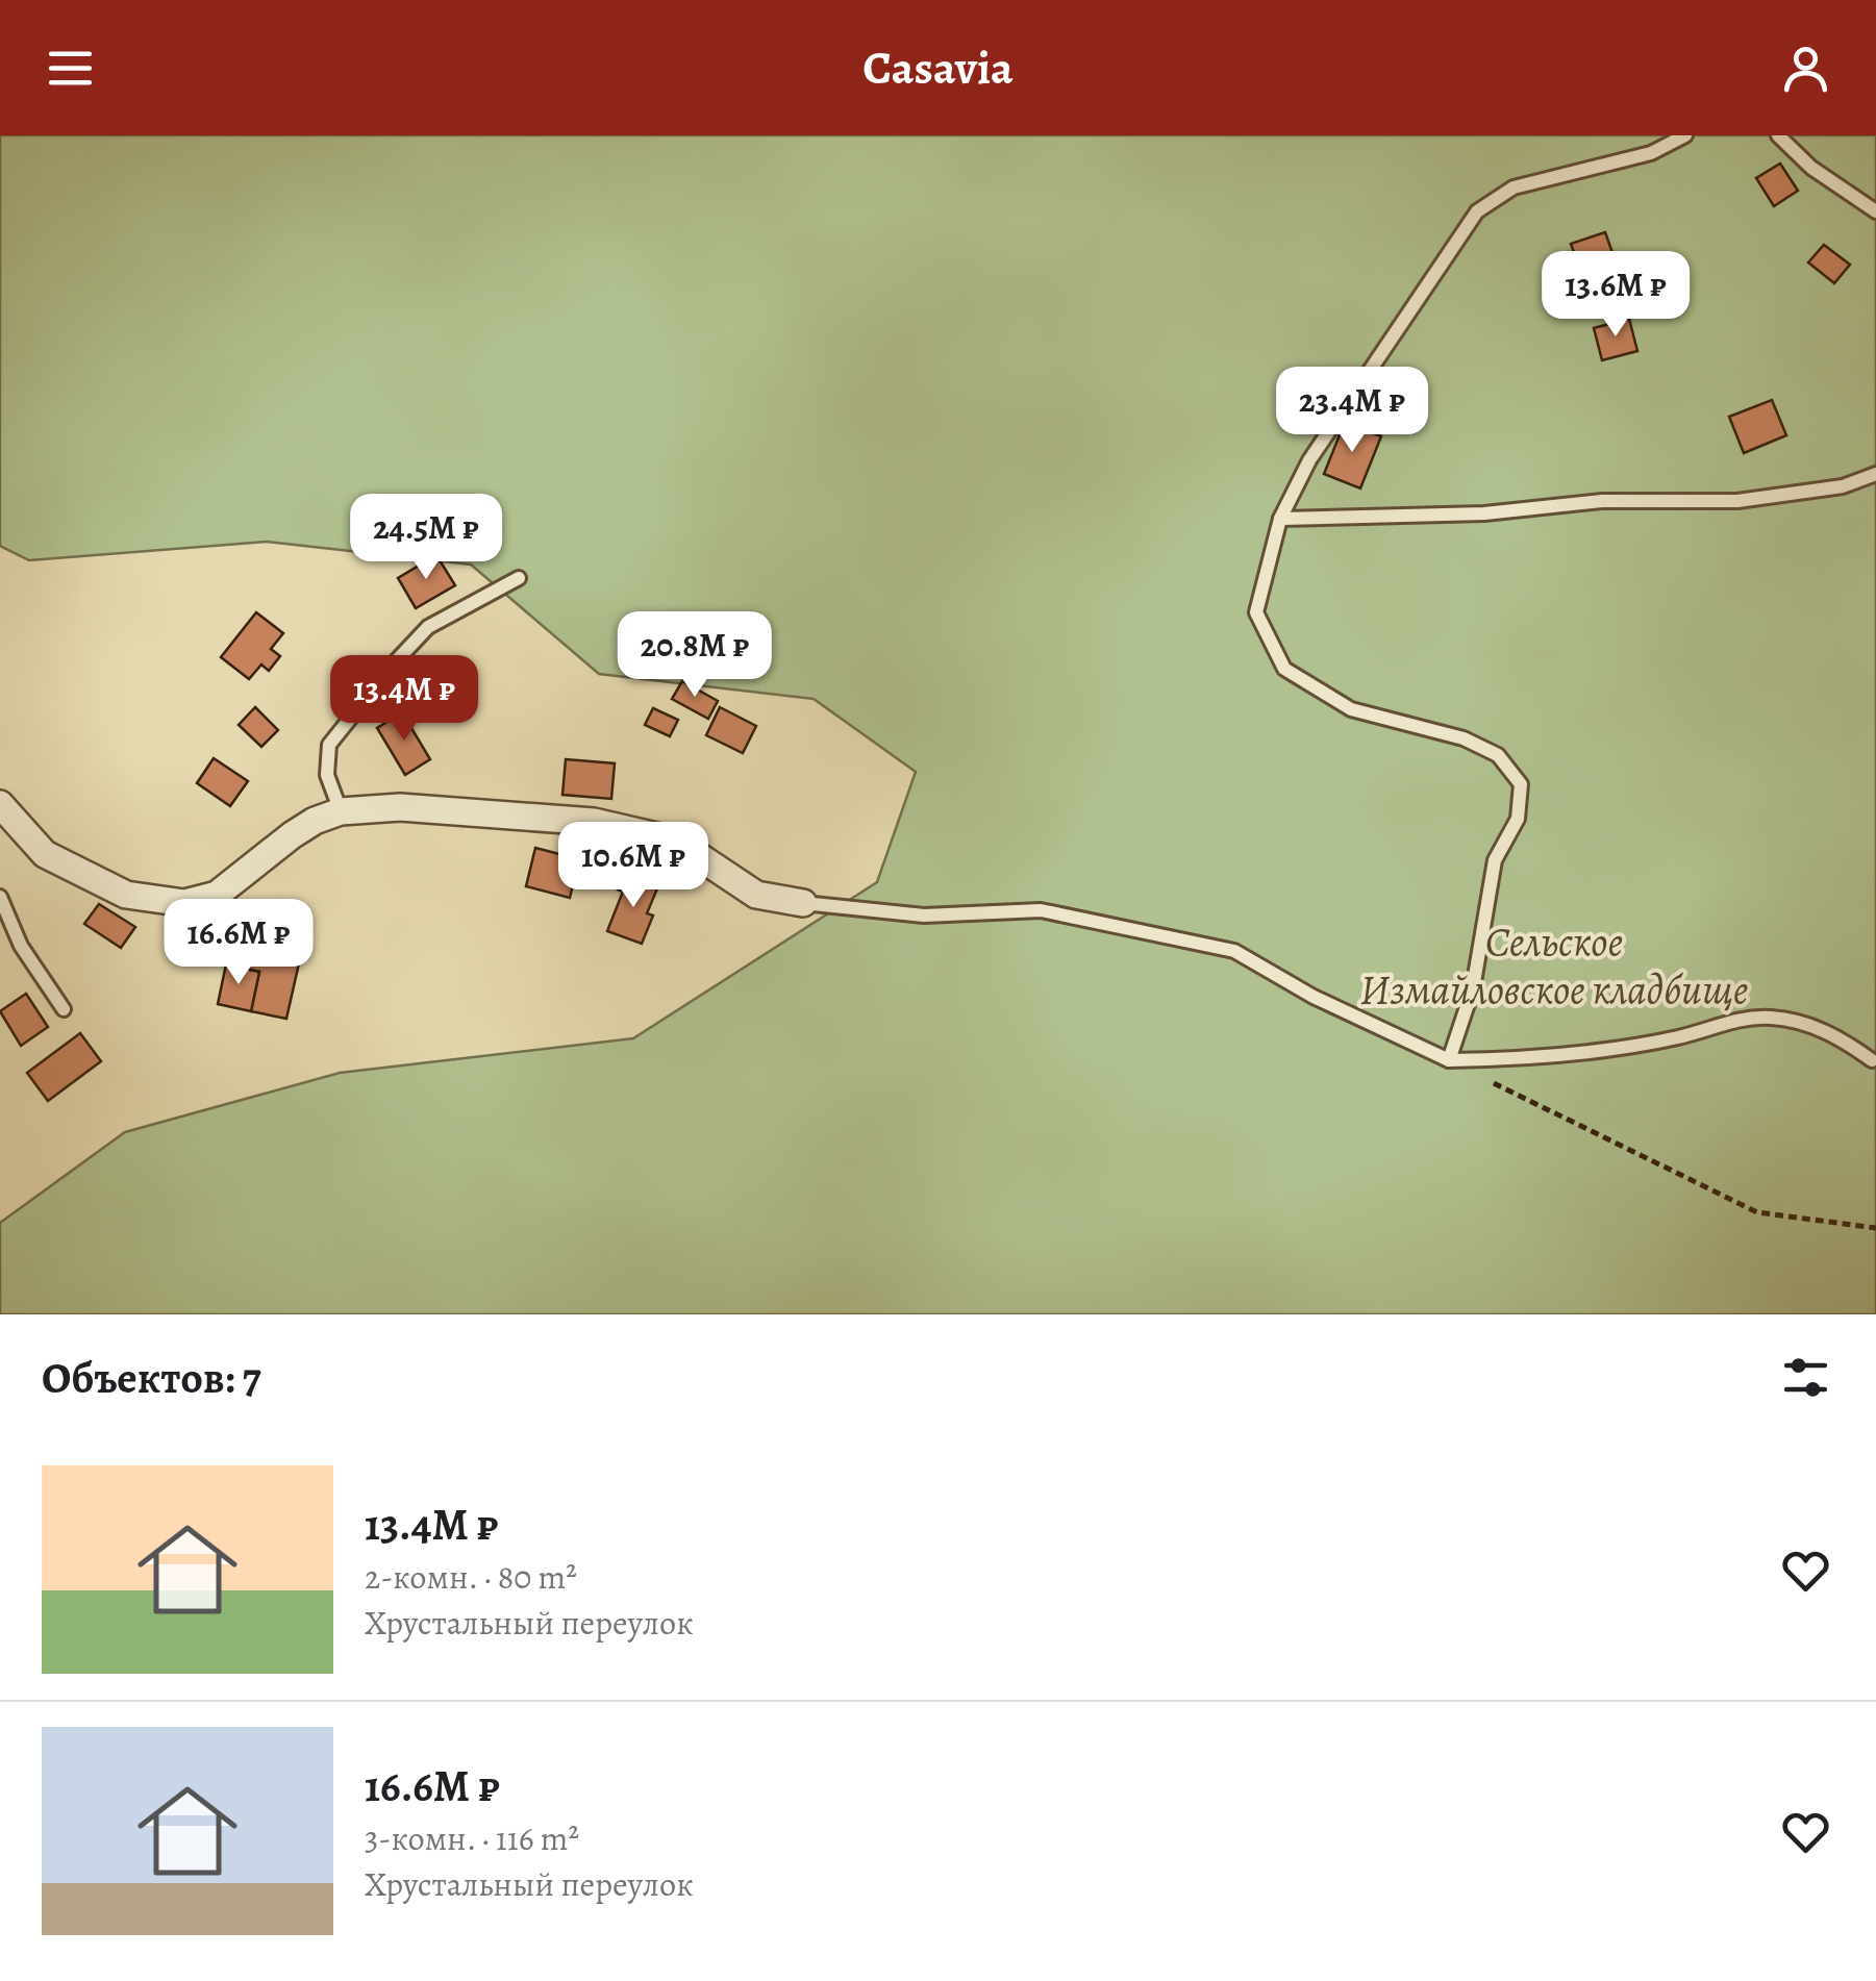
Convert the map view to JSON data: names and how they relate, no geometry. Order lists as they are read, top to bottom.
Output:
{
  "parks": ["Сельское Измайловское кладбище"],
  "page": {
    "header": "Casavia",
    "price": [
      "13.6M ₽",
      "23.4M ₽",
      "24.5M ₽",
      "20.8M ₽",
      "13.4M ₽",
      "10.6M ₽",
      "16.6M ₽"
    ],
    "heading": "Объектов: 7",
    "list": [
      {
        "name": "13.4M ₽",
        "note": "2-комн. · 80 m² · Хрустальный переулок"
      },
      {
        "name": "16.6M ₽",
        "note": "3-комн. · 116 m² · Хрустальный переулок"
      }
    ]
  }
}
